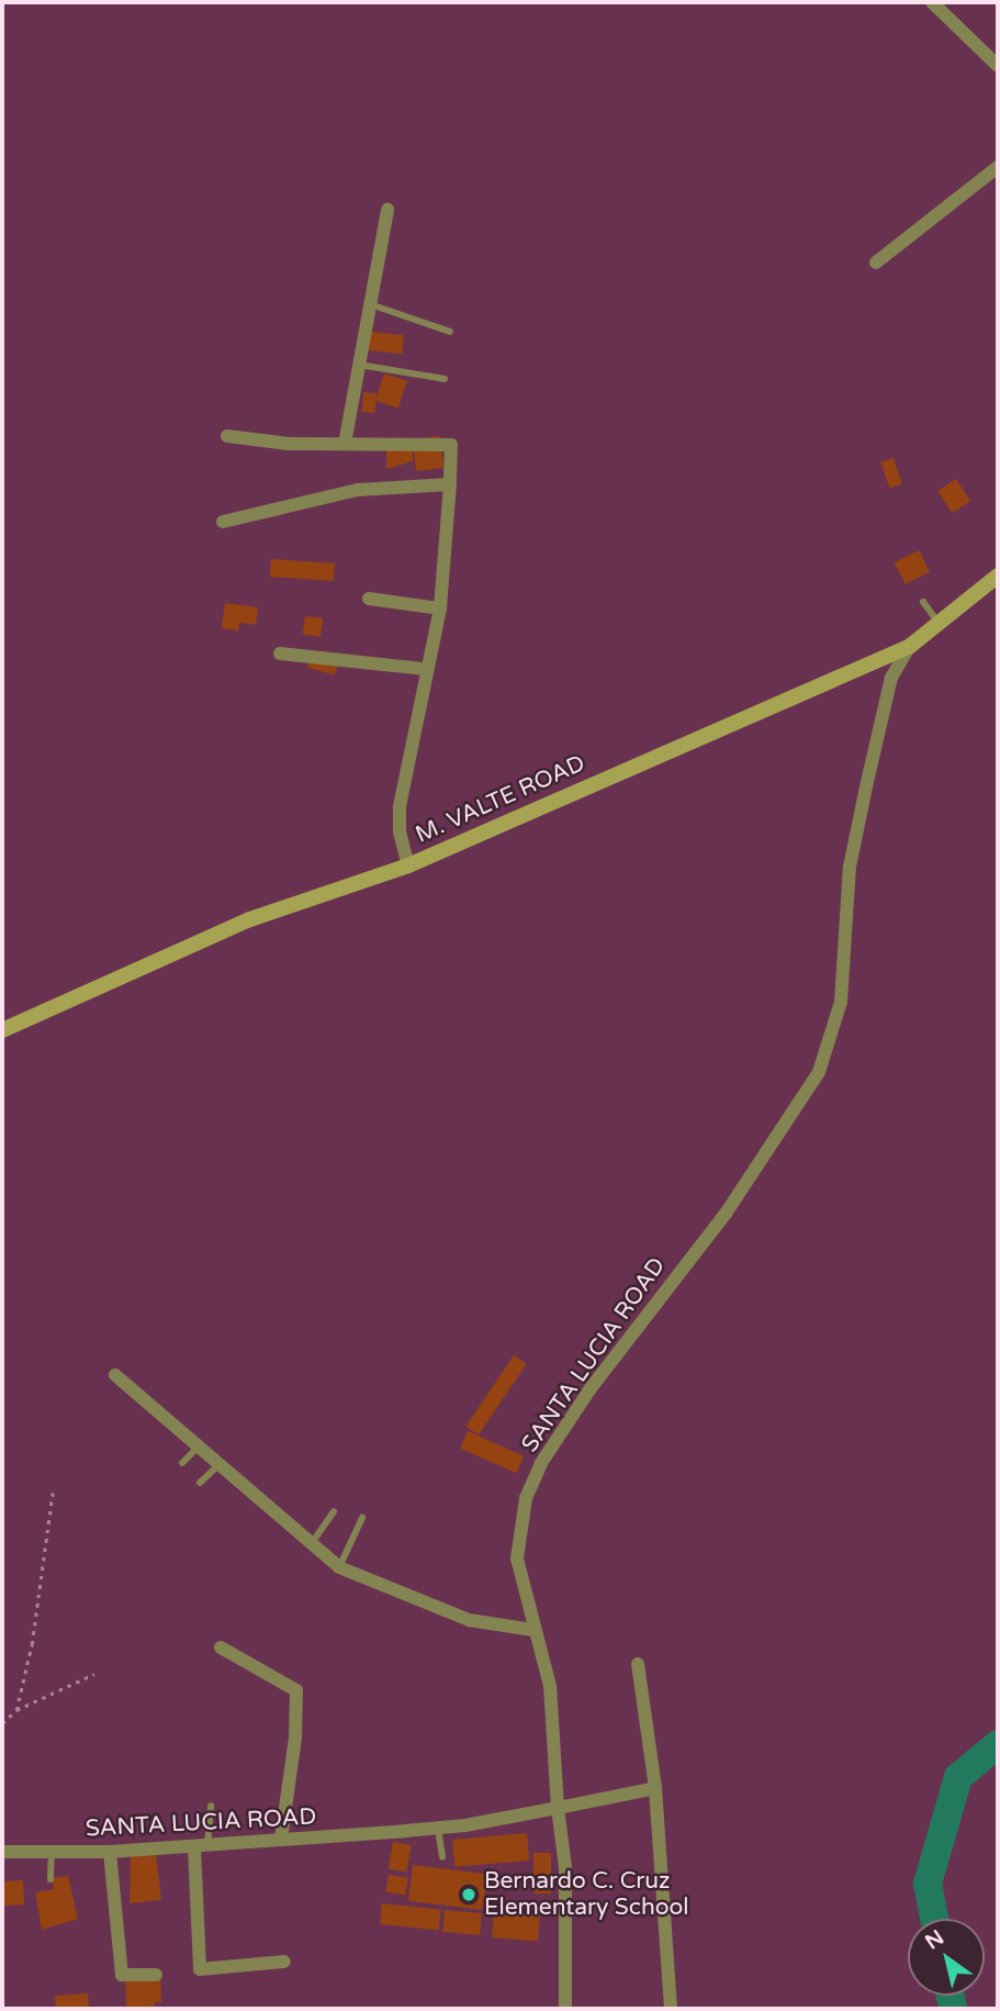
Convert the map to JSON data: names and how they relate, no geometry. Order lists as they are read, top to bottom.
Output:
{
  "streets": {
    "main road": ["M. VALTE ROAD"],
    "street": ["SANTA LUCIA ROAD"]
  },
  "crossings": [
    ["M. VALTE ROAD", "SANTA LUCIA ROAD"]
  ],
  "places": ["Bernardo C. Cruz Elementary School"],
  "north": "top left"
}
